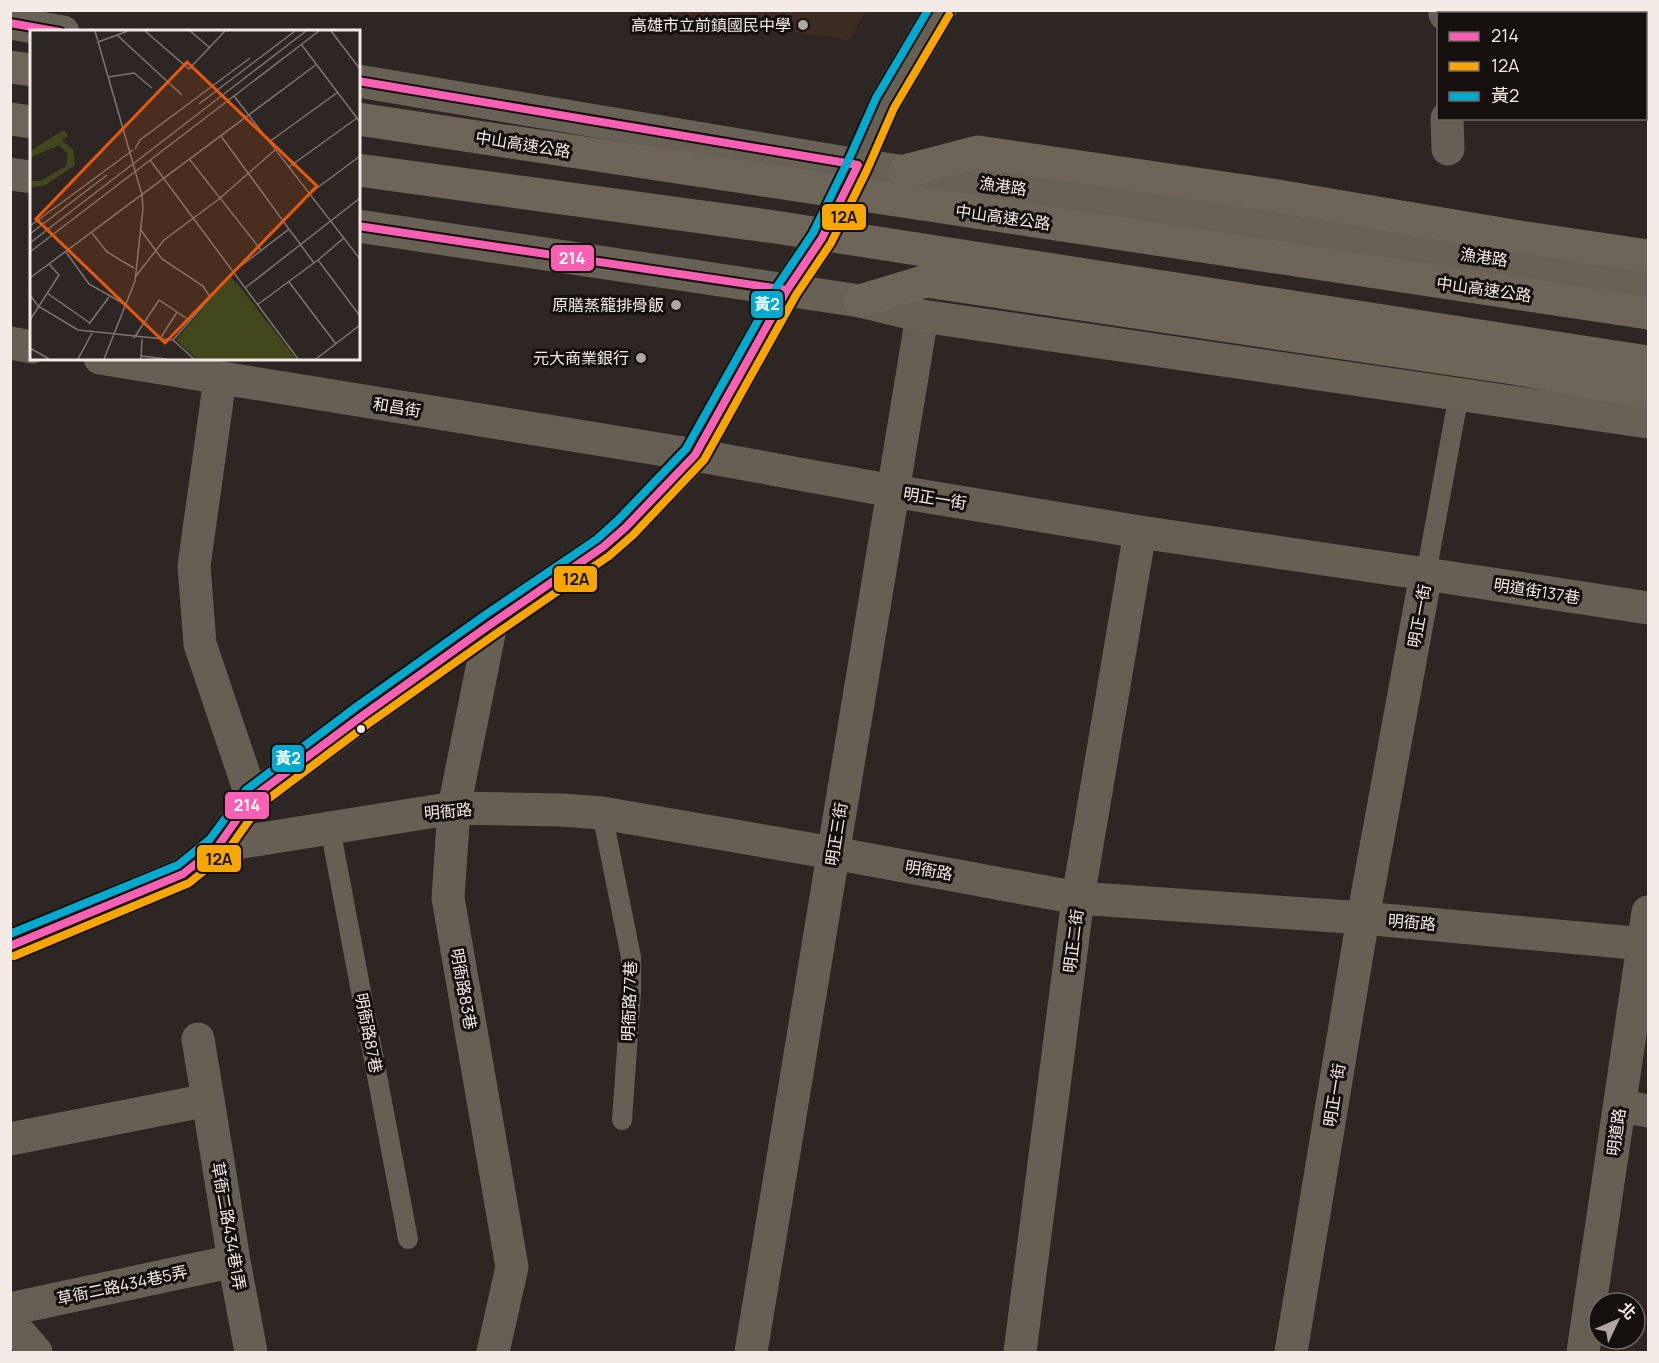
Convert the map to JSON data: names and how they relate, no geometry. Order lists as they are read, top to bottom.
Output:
{
  "streets": {
    "highway": ["中山高速公路"],
    "street": [
      "漁港路",
      "和昌街",
      "明正一街",
      "明道街137巷",
      "明衙路",
      "明正三街",
      "明正二街",
      "明衙路83巷",
      "明道路",
      "草衙二路434巷1弄",
      "草衙二路434巷5弄"
    ],
    "lane": ["明衙路77巷", "明衙路87巷"]
  },
  "crossings": [
    ["和昌街", "明正一街"],
    ["明正一街", "明道街137巷"],
    ["明正一街", "明衙路"],
    ["明正一街", "明正三街"],
    ["明正一街", "明正二街"],
    ["明衙路", "明正三街"],
    ["明衙路", "明正二街"],
    ["明衙路", "明衙路83巷"],
    ["明衙路", "明衙路77巷"],
    ["明衙路", "明衙路87巷"],
    ["明衙路", "明道路"],
    ["草衙二路434巷1弄", "草衙二路434巷5弄"]
  ],
  "places": ["高雄市立前鎮國民中學", "原膳蒸籠排骨飯", "元大商業銀行"],
  "lines": ["transit line 黃2", "transit line 12A", "transit line 214"],
  "legend": ["214", "12A", "黃2"],
  "north": "top right"
}
